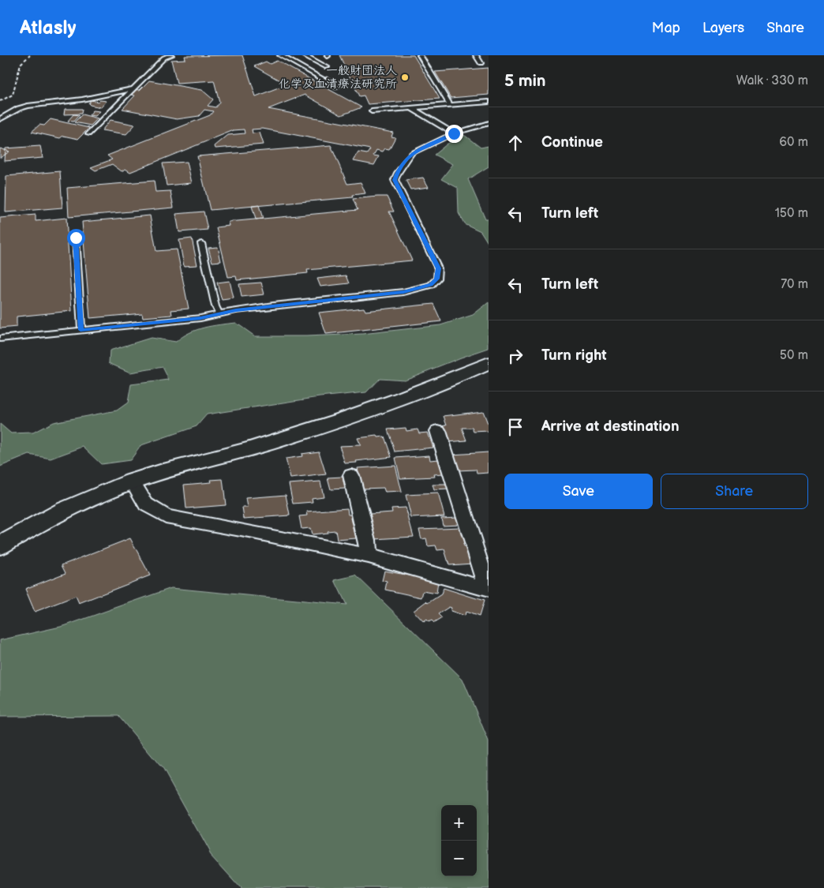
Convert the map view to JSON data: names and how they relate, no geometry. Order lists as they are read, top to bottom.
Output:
{
  "places": ["一般財団法人 化学及血清療法研究所"],
  "page": {
    "header": "Atlasly",
    "nav": ["Map", "Layers", "Share"],
    "heading": ["5 min", "Walk · 330 m"],
    "list": [
      ["Continue", "60 m"],
      ["Turn left", "150 m"],
      ["Turn left", "70 m"],
      ["Turn right", "50 m"],
      "Arrive at destination"
    ],
    "buttons": ["Save", "Share"],
    "map_buttons": ["+", "−"]
  }
}
